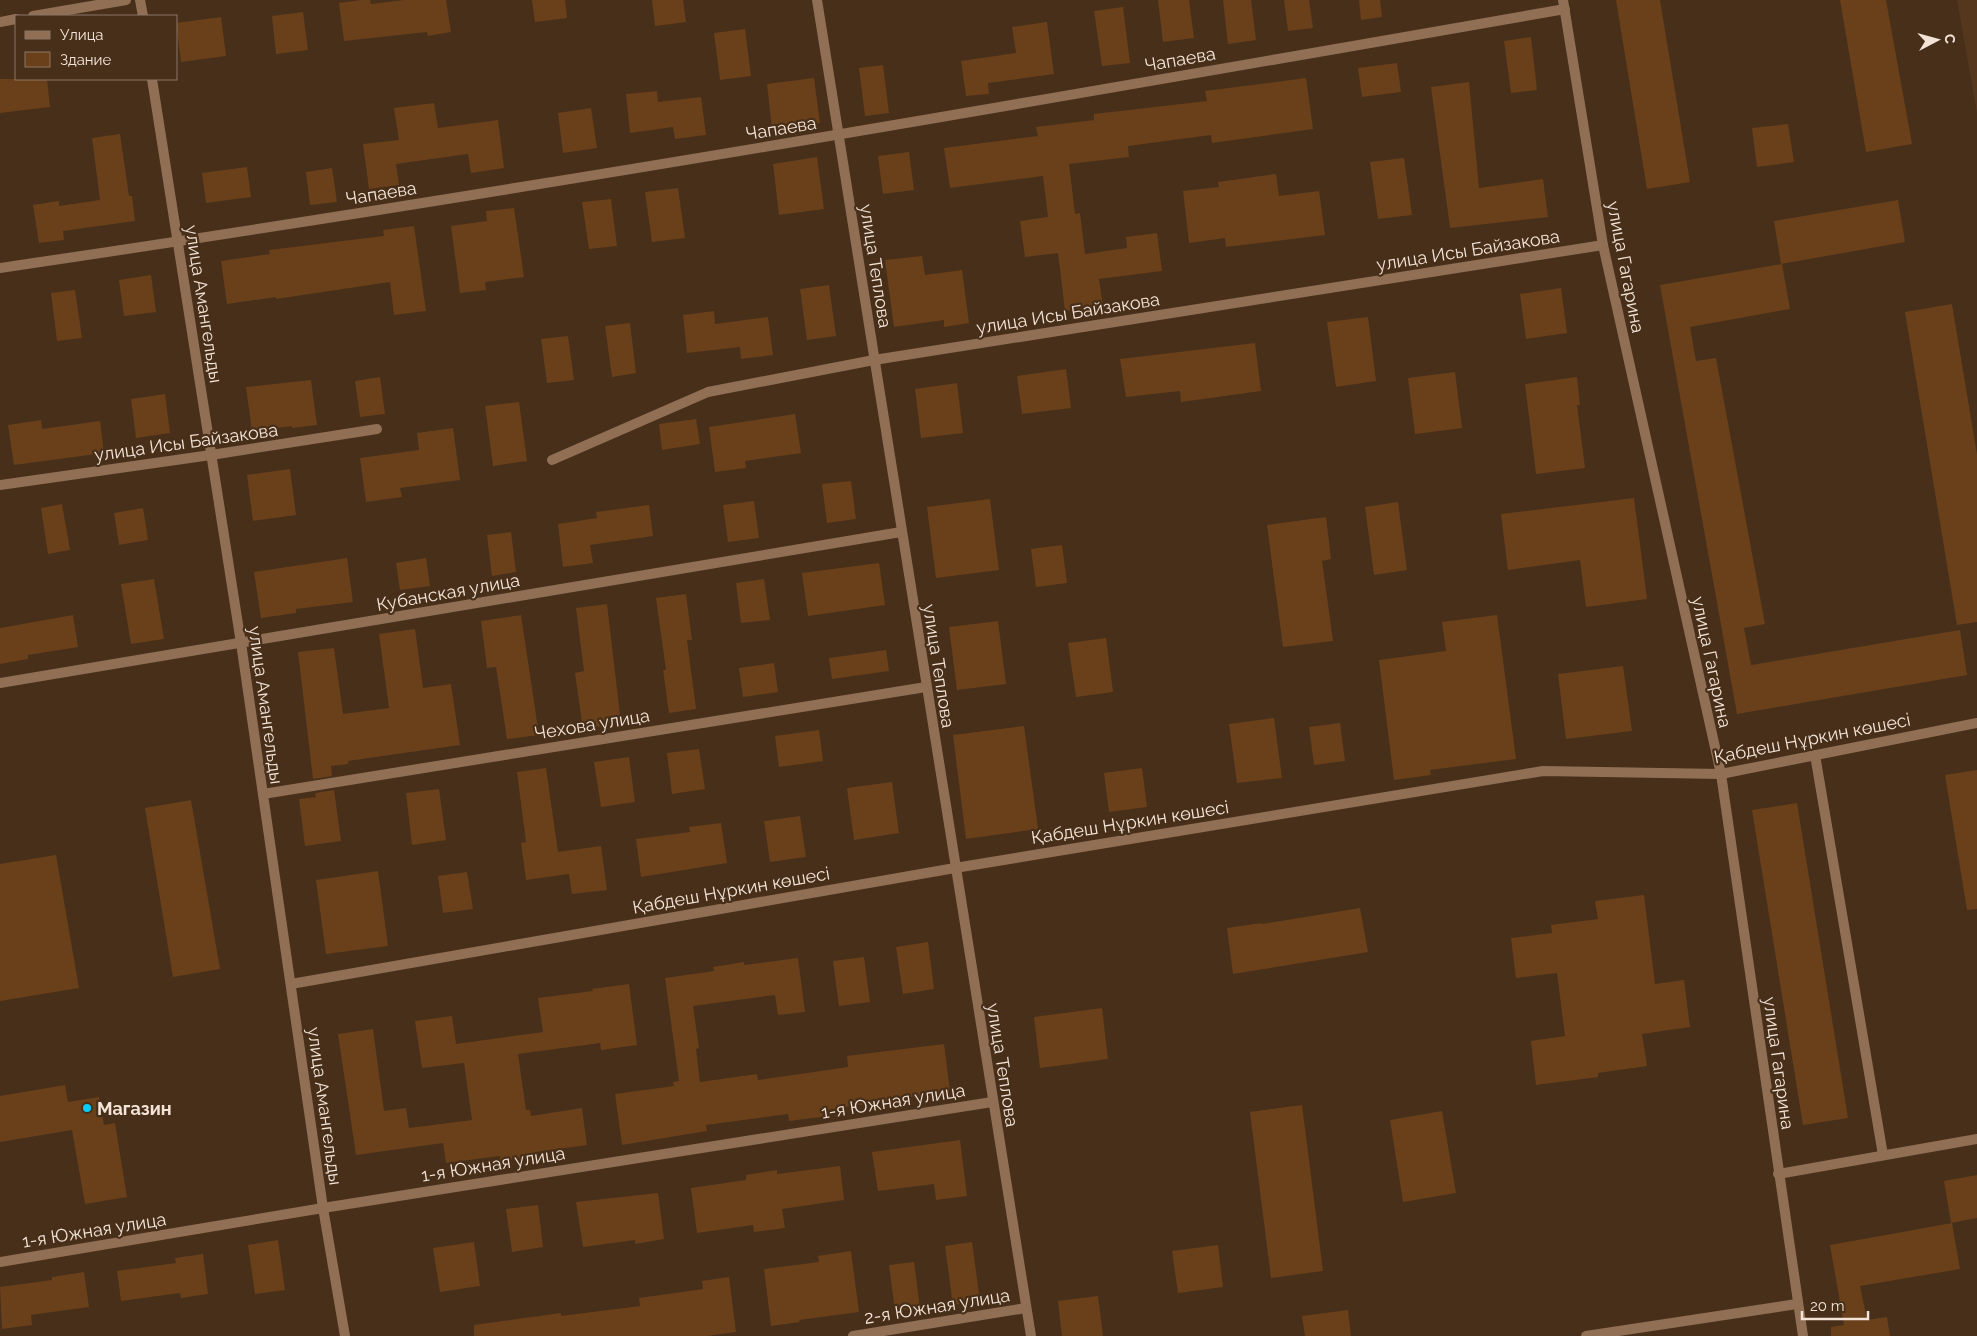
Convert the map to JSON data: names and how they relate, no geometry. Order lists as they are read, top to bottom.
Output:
{
  "streets": {
    "street": [
      "Чапаева",
      "улица Исы Байзакова",
      "улица Теплова",
      "улица Гагарина",
      "улица Амангельды",
      "Кубанская улица",
      "Чехова улица",
      "Қабдеш Нұркин көшесі",
      "1-я Южная улица",
      "2-я Южная улица"
    ]
  },
  "crossings": [
    ["Чапаева", "улица Теплова"],
    ["Чапаева", "улица Гагарина"],
    ["Чапаева", "улица Амангельды"],
    ["улица Исы Байзакова", "улица Теплова"],
    ["улица Исы Байзакова", "улица Гагарина"],
    ["улица Исы Байзакова", "улица Амангельды"],
    ["улица Теплова", "Кубанская улица"],
    ["улица Теплова", "Чехова улица"],
    ["улица Теплова", "Қабдеш Нұркин көшесі"],
    ["улица Теплова", "1-я Южная улица"],
    ["улица Теплова", "2-я Южная улица"],
    ["улица Гагарина", "Қабдеш Нұркин көшесі"],
    ["улица Амангельды", "Кубанская улица"],
    ["улица Амангельды", "Чехова улица"],
    ["улица Амангельды", "Қабдеш Нұркин көшесі"],
    ["улица Амангельды", "1-я Южная улица"]
  ],
  "places": ["Магазин"],
  "legend": ["Улица", "Здание"],
  "scale_bar": "20 m",
  "north": "right"
}
